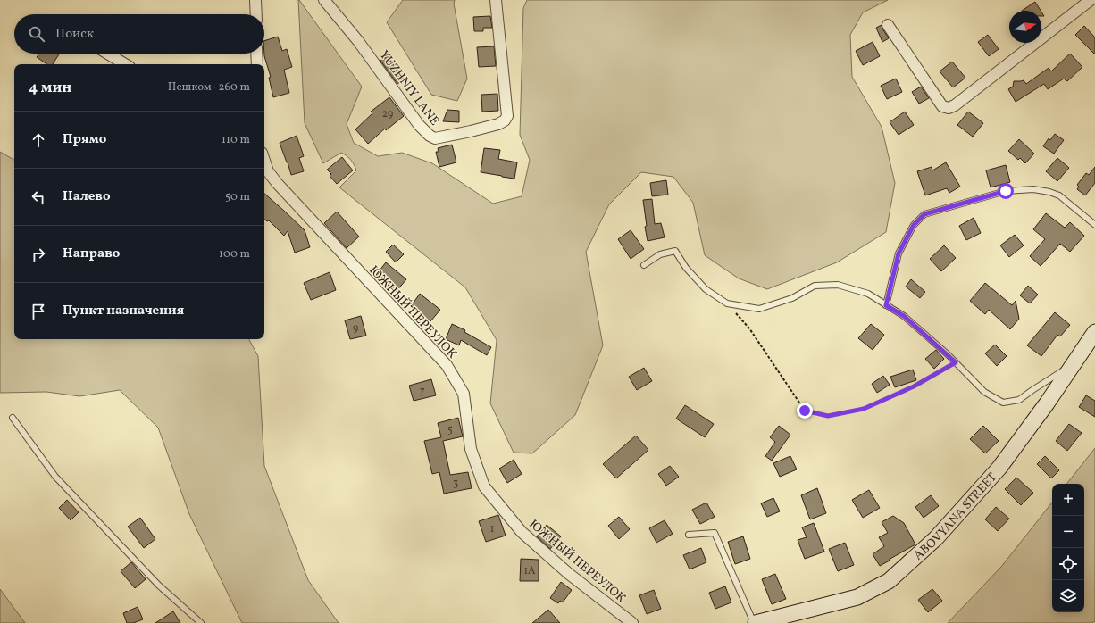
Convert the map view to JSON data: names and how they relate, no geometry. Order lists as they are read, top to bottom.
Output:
{
  "streets": {
    "street": ["YUZHNIY LANE", "ЮЖНЫЙ ПЕРЕУЛОК", "ABOVYANA STREET"]
  },
  "house_numbers": [
    "29",
    "9",
    "7",
    "5",
    "3",
    "1",
    "1А"
  ],
  "north": "right",
  "page": {
    "search": "Поиск",
    "heading": ["4 мин", "Пешком · 260 m"],
    "list": [
      ["Прямо", "110 m"],
      ["Налево", "50 m"],
      ["Направо", "100 m"],
      "Пункт назначения"
    ],
    "map_buttons": ["+", "−"]
  }
}
